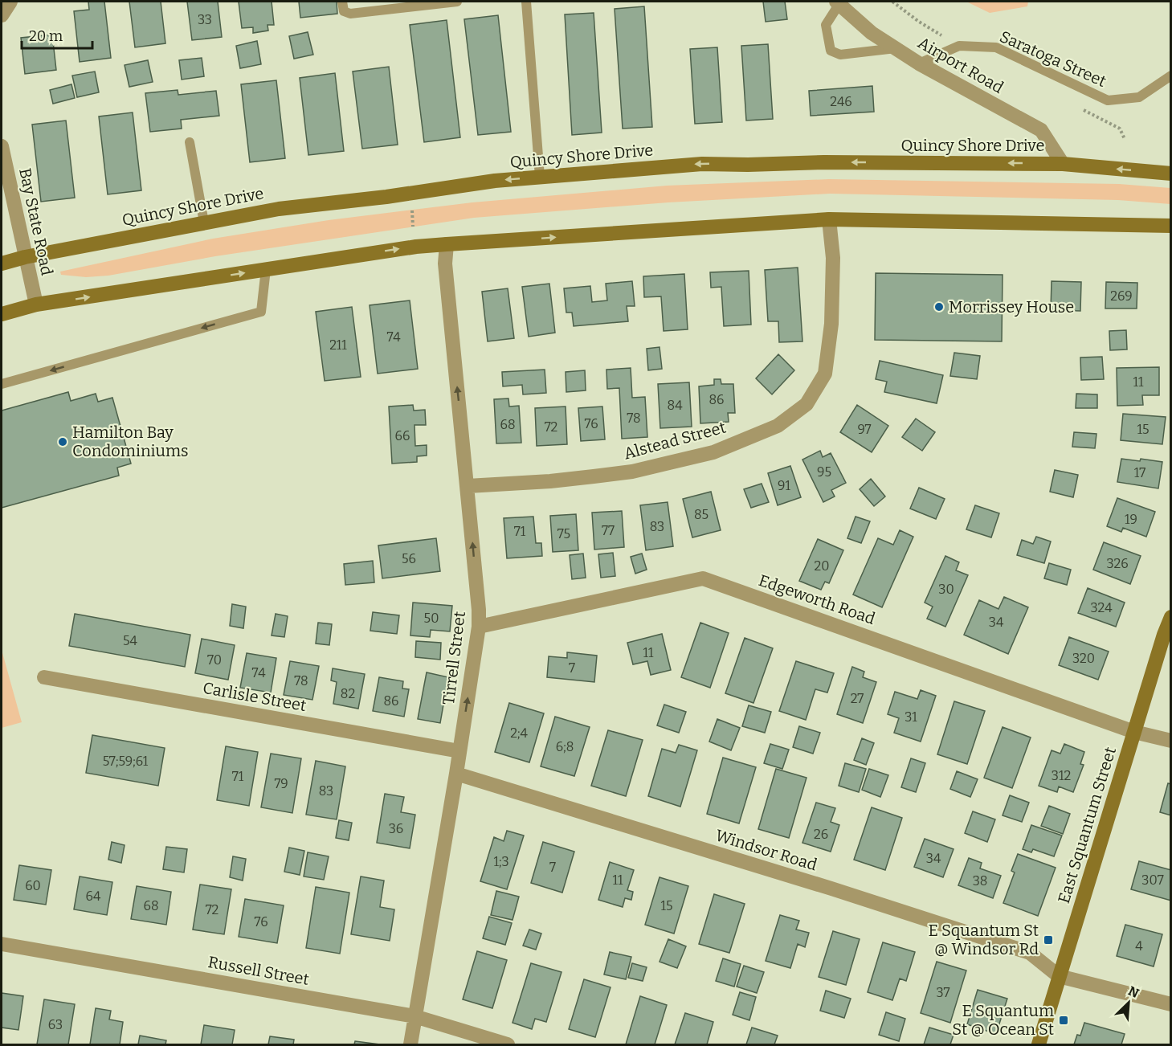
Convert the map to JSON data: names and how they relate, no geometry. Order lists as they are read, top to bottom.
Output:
{
  "streets": {
    "main road": ["Quincy Shore Drive", "East Squantum Street"],
    "street": [
      "Airport Road",
      "Bay State Road",
      "Alstead Street",
      "Edgeworth Road",
      "Tirrell Street",
      "Carlisle Street",
      "Windsor Road",
      "Russell Street"
    ],
    "lane": ["Saratoga Street"]
  },
  "crossings": [
    ["Saratoga Street", "Airport Road"],
    ["Airport Road", "Quincy Shore Drive"],
    ["Quincy Shore Drive", "Bay State Road"],
    ["Alstead Street", "Tirrell Street"],
    ["Edgeworth Road", "Tirrell Street"],
    ["Edgeworth Road", "East Squantum Street"],
    ["Tirrell Street", "Carlisle Street"],
    ["Tirrell Street", "Windsor Road"],
    ["Tirrell Street", "Russell Street"],
    ["East Squantum Street", "Windsor Road"]
  ],
  "one_way": ["Tirrell Street"],
  "places": {
    "other": ["Morrissey House", "Hamilton Bay Condominiums"],
    "transit": ["E Squantum St @ Windsor Rd", "E Squantum St @ Ocean St"]
  },
  "house_numbers": [
    "33",
    "246",
    "269",
    "74",
    "211",
    "11",
    "86",
    "84",
    "78",
    "76",
    "68",
    "72",
    "97",
    "15",
    "66",
    "95",
    "17",
    "91",
    "85",
    "19",
    "83",
    "77",
    "71",
    "75",
    "56",
    "326",
    "20",
    "30",
    "324",
    "50",
    "34",
    "54",
    "11",
    "320",
    "70",
    "7",
    "74",
    "78",
    "82",
    "27",
    "86",
    "31",
    "2;4",
    "6;8",
    "57;59;61",
    "312",
    "71",
    "79",
    "83",
    "36",
    "26",
    "34",
    "1;3",
    "7",
    "11",
    "307",
    "38",
    "60",
    "64",
    "68",
    "15",
    "72",
    "76",
    "4",
    "37",
    "63"
  ],
  "scale_bar": "20 m",
  "north": "top right"
}
